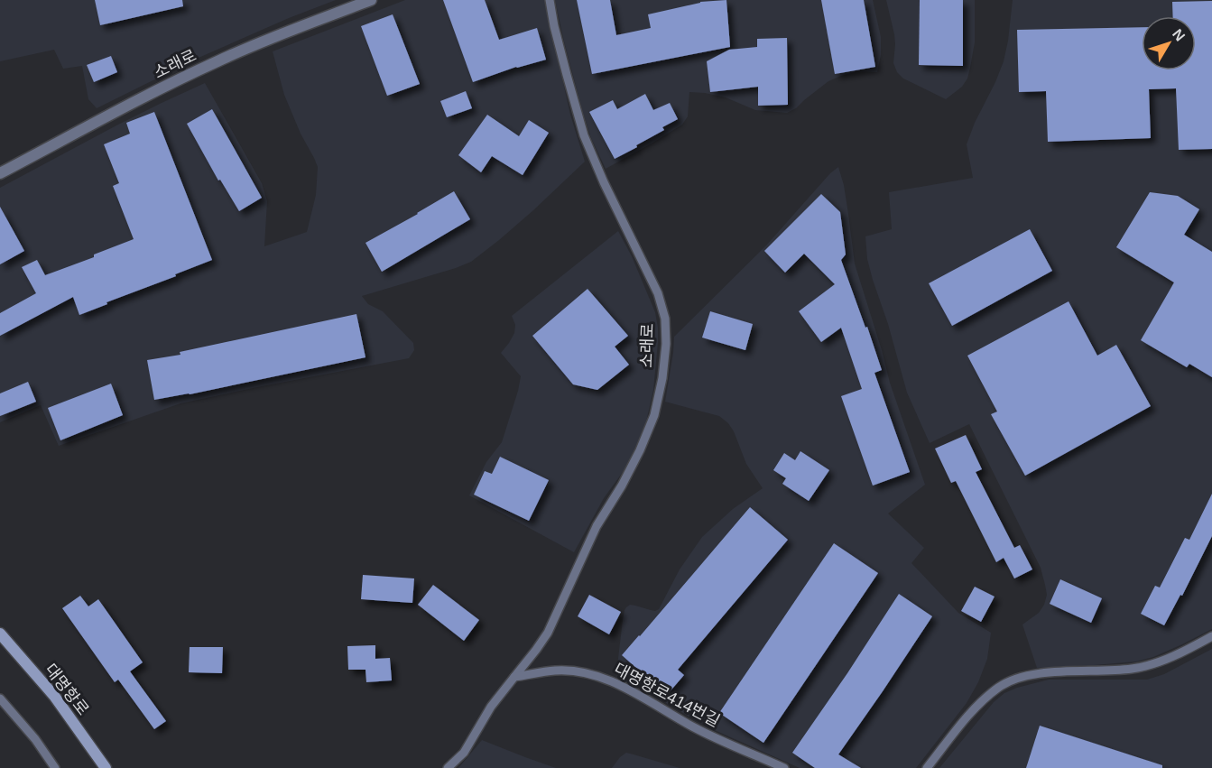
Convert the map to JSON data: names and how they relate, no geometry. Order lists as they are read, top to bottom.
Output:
{
  "streets": {
    "main road": ["대명항로"],
    "street": ["소래로"],
    "lane": ["대명항로414번길"]
  },
  "crossings": [
    ["소래로", "대명항로414번길"]
  ],
  "north": "top right"
}
